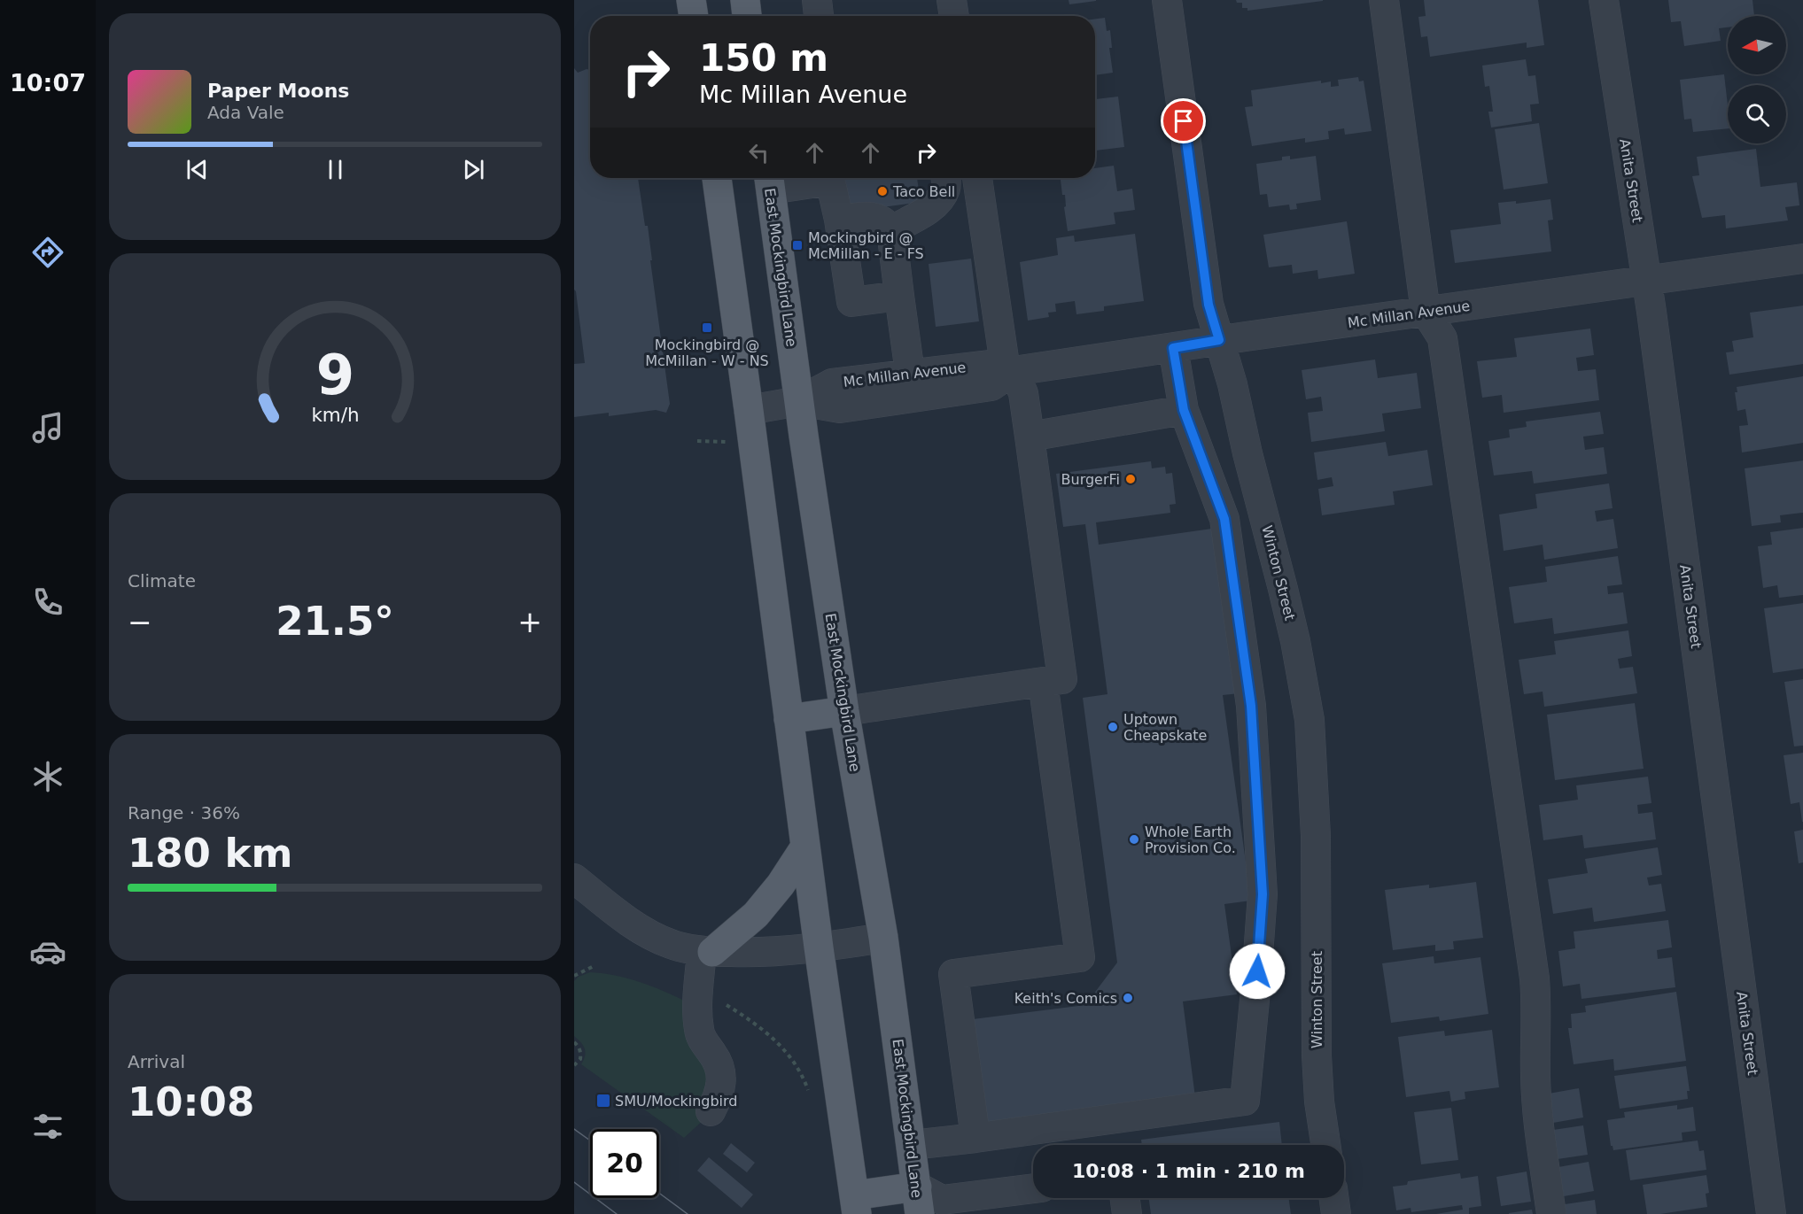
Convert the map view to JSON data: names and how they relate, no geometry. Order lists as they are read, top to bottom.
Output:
{
  "streets": {
    "main road": ["East Mockingbird Lane"],
    "street": ["Anita Street", "Mc Millan Avenue", "Winton Street"]
  },
  "crossings": [
    ["Anita Street", "Mc Millan Avenue"],
    ["East Mockingbird Lane", "Mc Millan Avenue"],
    ["Mc Millan Avenue", "Winton Street"]
  ],
  "places": {
    "other": [
      "Taco Bell",
      "BurgerFi",
      "Uptown Cheapskate",
      "Whole Earth Provision Co.",
      "Keith's Comics"
    ],
    "transit": ["Mockingbird @ McMillan - E - FS", "Mockingbird @ McMillan - W - NS", "SMU/Mockingbird"]
  },
  "north": "left",
  "page": {
    "tabs": "10:07",
    "turn": ["150 m", "Mc Millan Avenue"],
    "song": ["Paper Moons", "Ada Vale"],
    "tile": [
      "Climate",
      ["Range · 36%", "180 km"],
      ["Arrival", "10:08"]
    ],
    "heat": ["−", "21.5°", "+"],
    "limit": "20",
    "trip": "10:08 · 1 min · 210 m",
    "gauge": ["9", "km/h"]
  }
}
